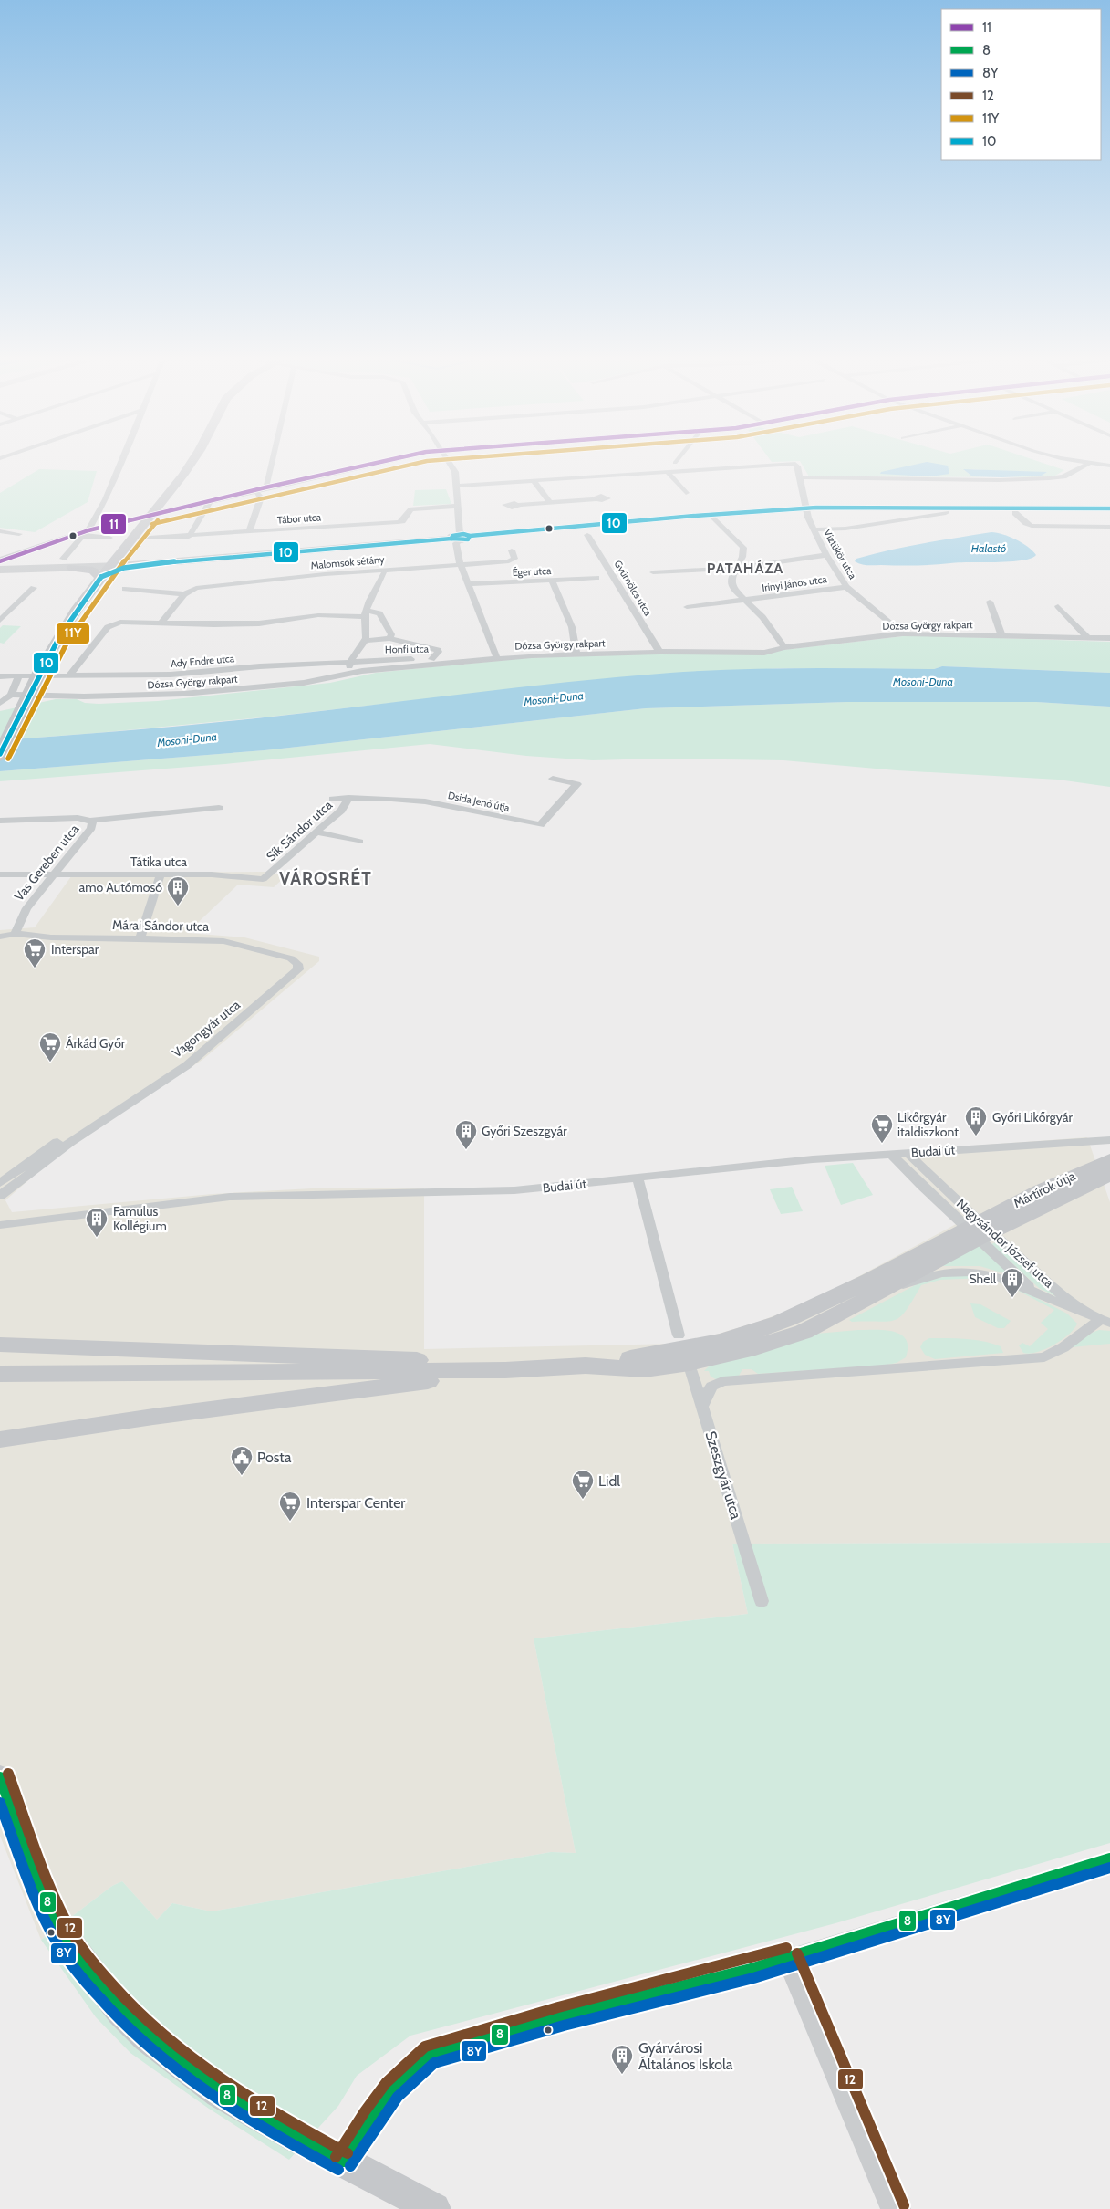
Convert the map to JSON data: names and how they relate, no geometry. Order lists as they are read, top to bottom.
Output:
{
  "streets": {
    "main road": ["Mártírok útja"],
    "street": [
      "Tábor utca",
      "Víztükör utca",
      "Malomsok sétány",
      "Éger utca",
      "Irinyi János utca",
      "Gyümölcs utca",
      "Dózsa György rakpart",
      "Honfi utca",
      "Ady Endre utca",
      "Dsida Jenő útja",
      "Sík Sándor utca",
      "Tátika utca",
      "Vas Gereben utca",
      "Márai Sándor utca",
      "Vagongyár utca",
      "Budai út",
      "Nagysándor József utca",
      "Szeszgyár utca"
    ]
  },
  "crossings": [
    ["Víztükör utca", "Irinyi János utca"],
    ["Víztükör utca", "Dózsa György rakpart"],
    ["Irinyi János utca", "Dózsa György rakpart"],
    ["Gyümölcs utca", "Dózsa György rakpart"],
    ["Dózsa György rakpart", "Honfi utca"],
    ["Honfi utca", "Ady Endre utca"],
    ["Dsida Jenő útja", "Sík Sándor utca"],
    ["Sík Sándor utca", "Tátika utca"],
    ["Tátika utca", "Vas Gereben utca"],
    ["Vas Gereben utca", "Márai Sándor utca"],
    ["Márai Sándor utca", "Vagongyár utca"],
    ["Budai út", "Mártírok útja"],
    ["Budai út", "Nagysándor József utca"],
    ["Budai út", "Szeszgyár utca"],
    ["Mártírok útja", "Nagysándor József utca"]
  ],
  "districts": ["PATAHÁZA", "VÁROSRÉT"],
  "water": ["Halastó", "Mosoni-Duna"],
  "places": {
    "building": [
      "amo Autómosó",
      "Győri Likőrgyár",
      "Győri Szeszgyár",
      "Famulus Kollégium",
      "Shell",
      "Gyárvárosi Általános Iskola"
    ],
    "supermarket": [
      "Interspar",
      "Árkád Győr",
      "Likőrgyár italdiszkont",
      "Lidl",
      "Interspar Center"
    ],
    "public building": ["Posta"]
  },
  "lines": [
    "transit line 11",
    "transit line 11Y",
    "transit line 10",
    "transit line 12",
    "transit line 8",
    "transit line 8Y"
  ],
  "legend": [
    "11",
    "8",
    "8Y",
    "12",
    "11Y",
    "10"
  ]
}
